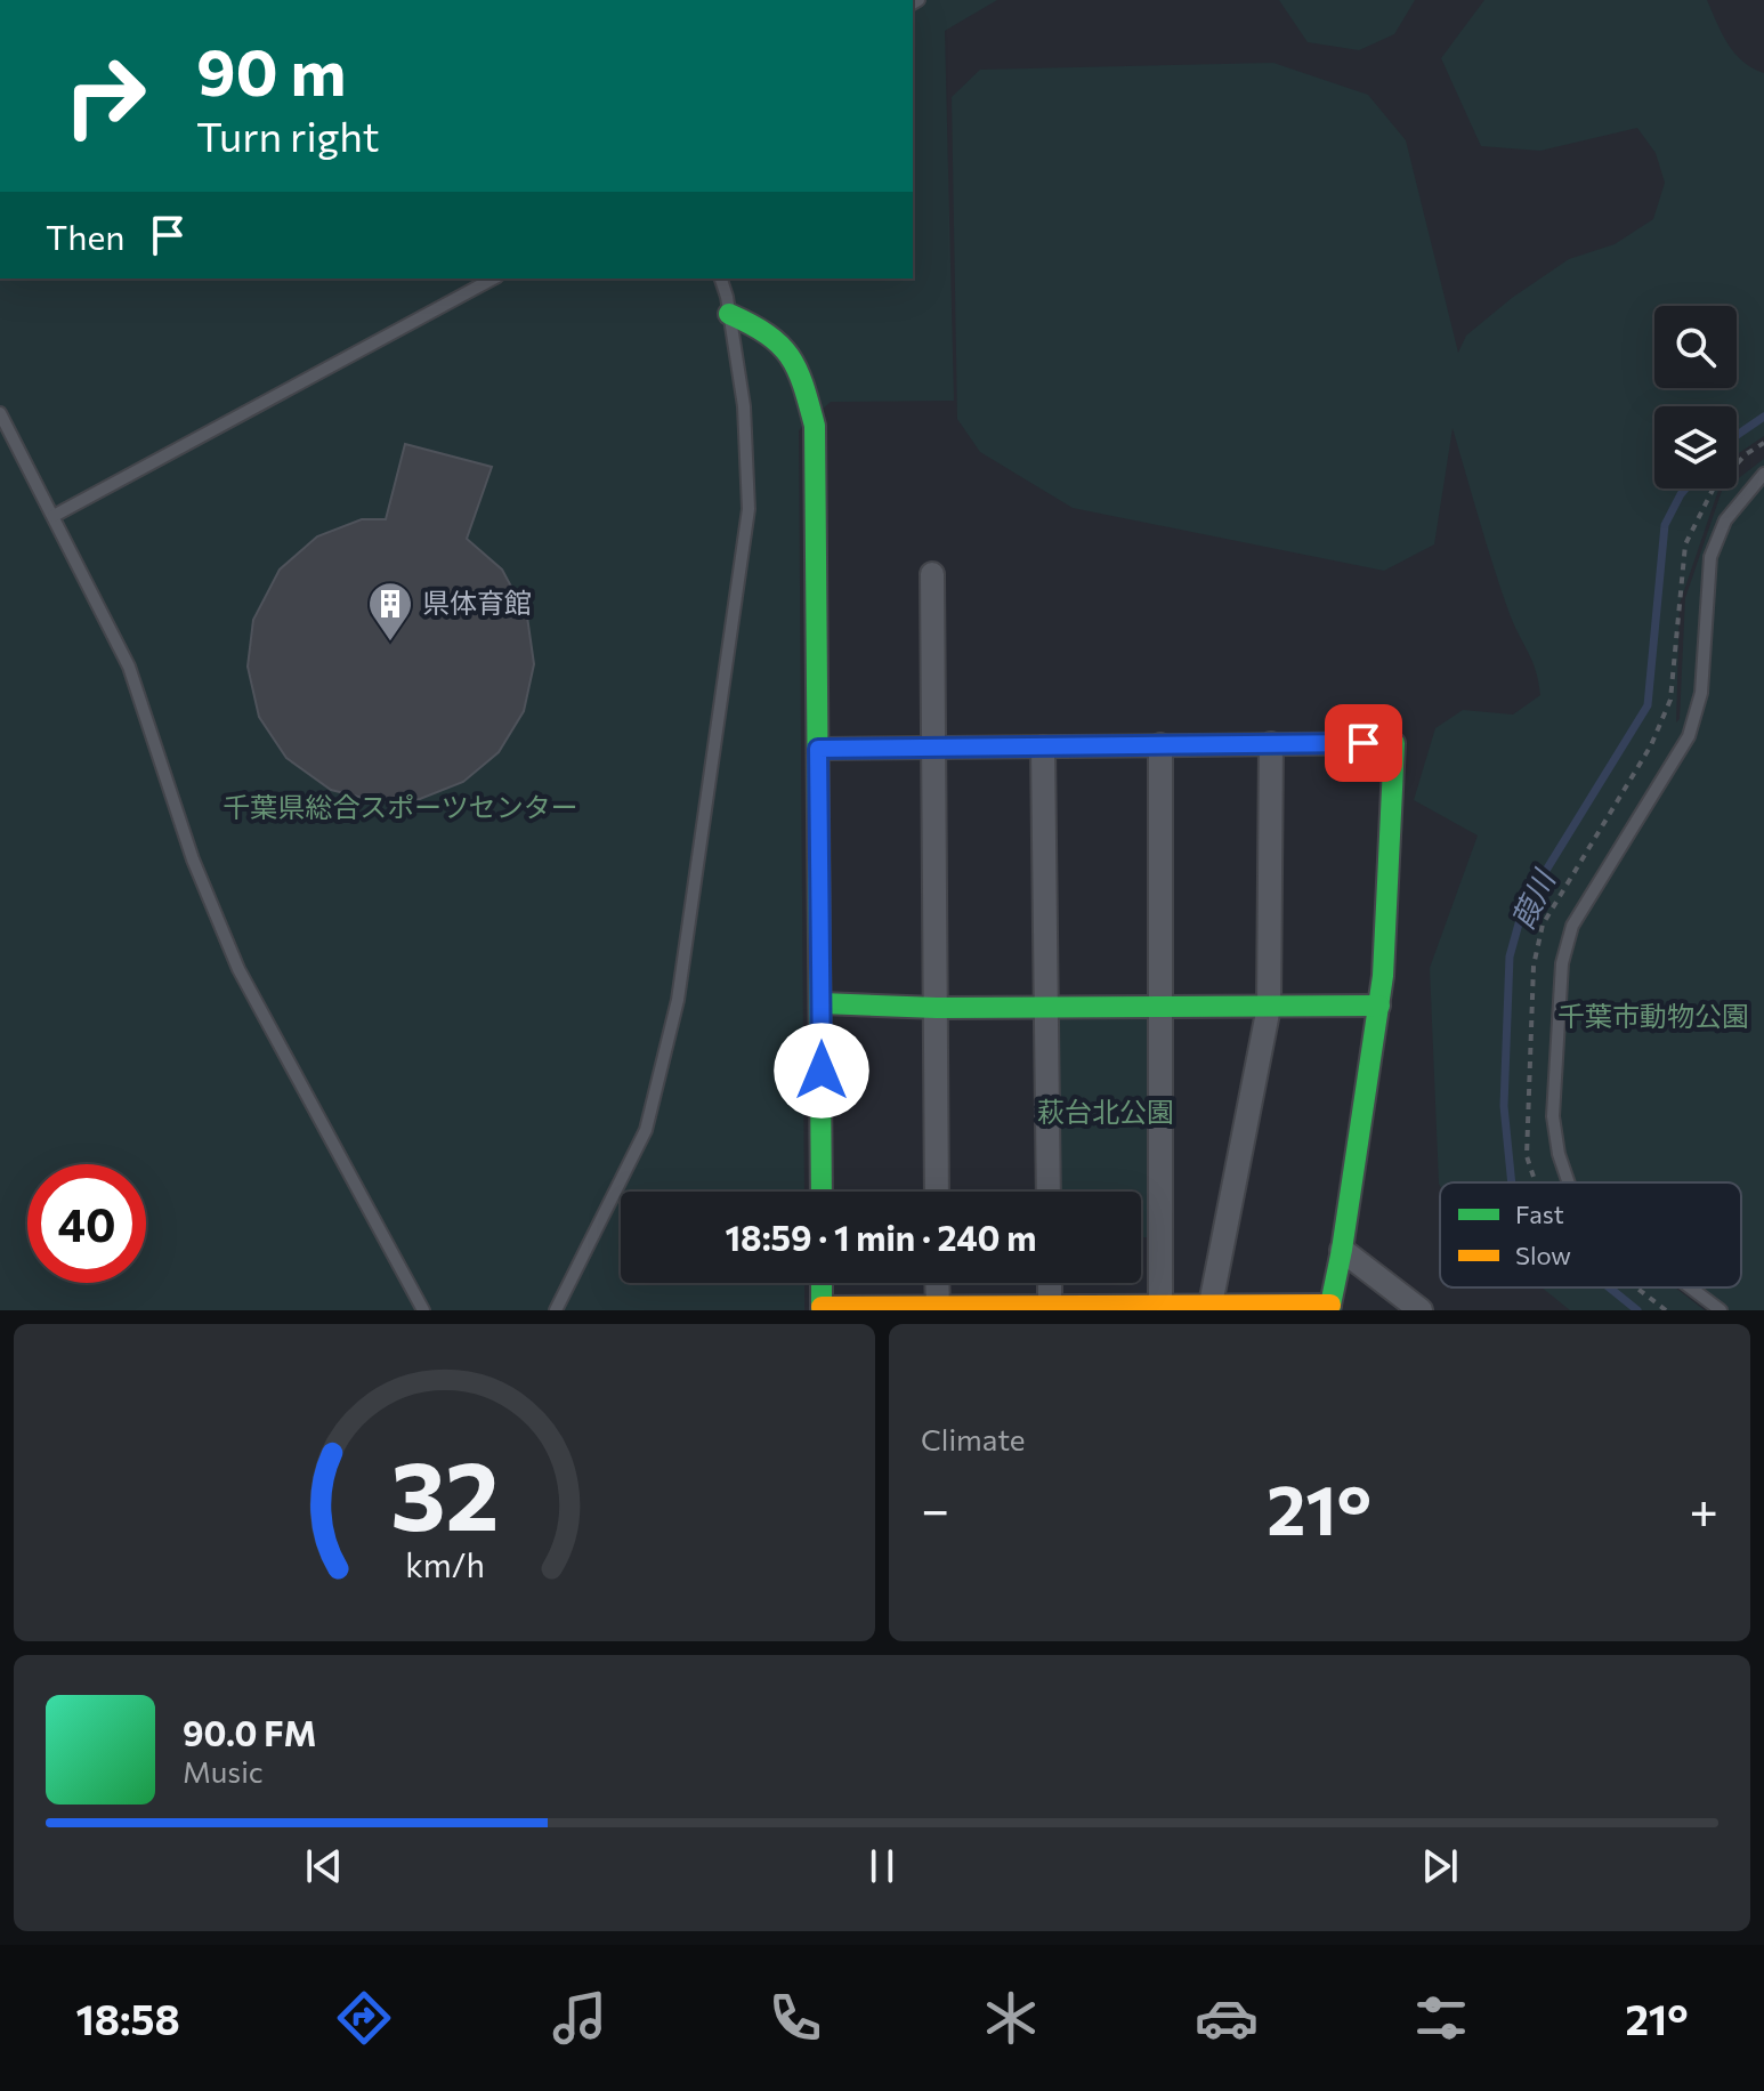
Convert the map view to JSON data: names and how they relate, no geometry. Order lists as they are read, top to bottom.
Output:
{
  "water": ["葭川"],
  "parks": ["千葉県総合スポーツセンター", "千葉市動物公園", "萩台北公園"],
  "places": {
    "building": ["県体育館"]
  },
  "legend": ["Fast", "Slow"],
  "page": {
    "turn": ["90 m", "Turn right"],
    "then": "Then",
    "limit": "40",
    "trip": "18:59 · 1 min · 240 m",
    "tile": "Climate",
    "heat": ["−", "21°", "+"],
    "song": ["90.0 FM", "Music"],
    "tabs": ["18:58", "21°"],
    "gauge": ["32", "km/h"]
  }
}
